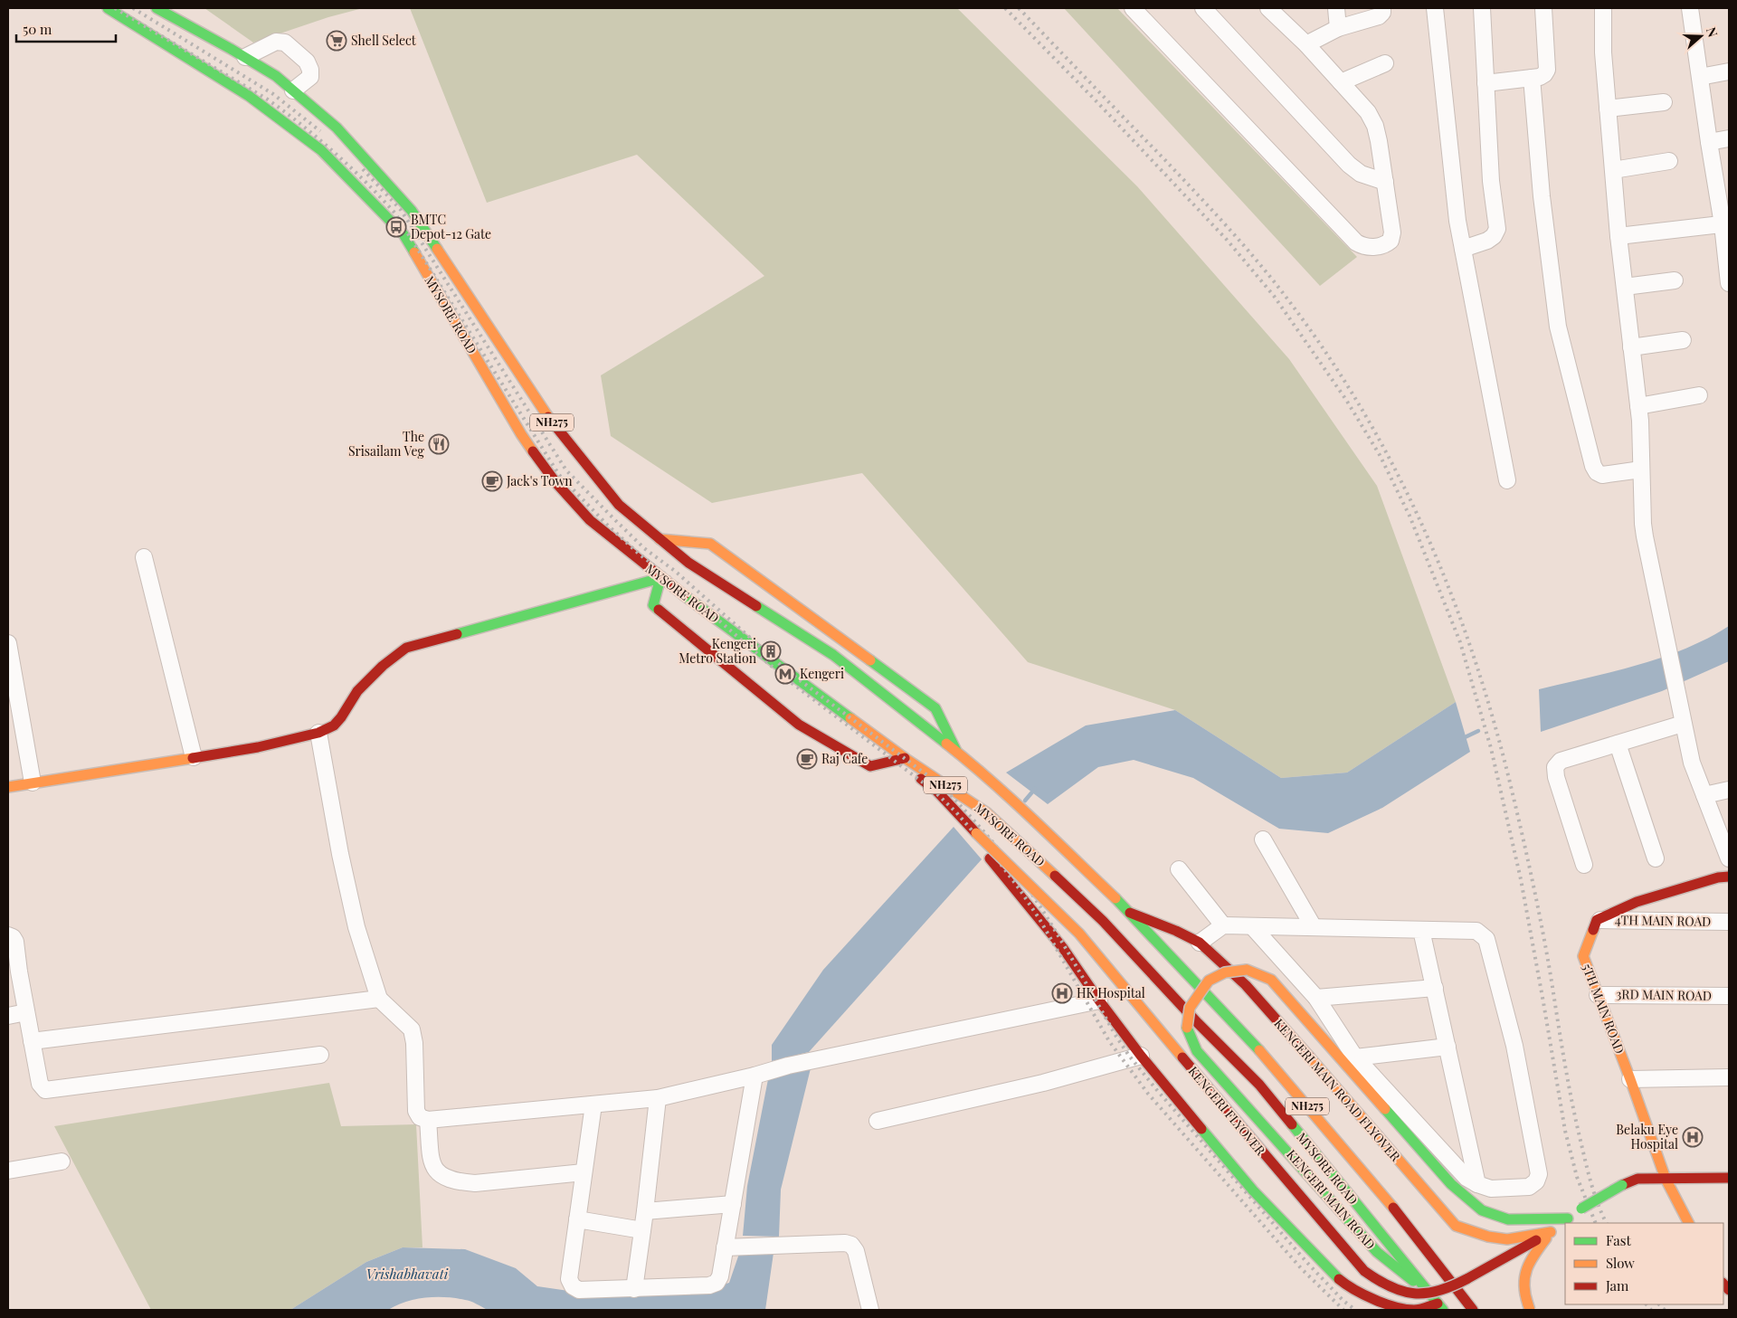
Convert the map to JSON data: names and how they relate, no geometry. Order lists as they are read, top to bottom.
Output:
{
  "streets": {
    "main road": [
      "MYSORE ROAD",
      "NH275",
      "5TH MAIN ROAD",
      "KENGERI MAIN ROAD FLYOVER",
      "KENGERI FLYOVER",
      "KENGERI MAIN ROAD"
    ],
    "street": ["4TH MAIN ROAD", "3RD MAIN ROAD"]
  },
  "crossings": [
    ["MYSORE ROAD", "KENGERI MAIN ROAD FLYOVER"],
    ["MYSORE ROAD", "KENGERI FLYOVER"],
    ["MYSORE ROAD", "KENGERI MAIN ROAD"],
    ["4TH MAIN ROAD", "5TH MAIN ROAD"],
    ["3RD MAIN ROAD", "5TH MAIN ROAD"],
    ["KENGERI MAIN ROAD FLYOVER", "KENGERI FLYOVER"],
    ["KENGERI FLYOVER", "KENGERI MAIN ROAD"]
  ],
  "water": ["Vrishabhavati"],
  "places": {
    "supermarket": ["Shell Select"],
    "bus stop": ["BMTC Depot-12 Gate"],
    "restaurant": ["The Srisailam Veg"],
    "cafe": ["Jack's Town", "Raj Cafe"],
    "building": ["Kengeri Metro Station"],
    "metro station": ["Kengeri"],
    "hospital": ["HK Hospital", "Belaku Eye Hospital"]
  },
  "legend": ["Fast", "Slow", "Jam"],
  "scale_bar": "50 m",
  "north": "right"
}
